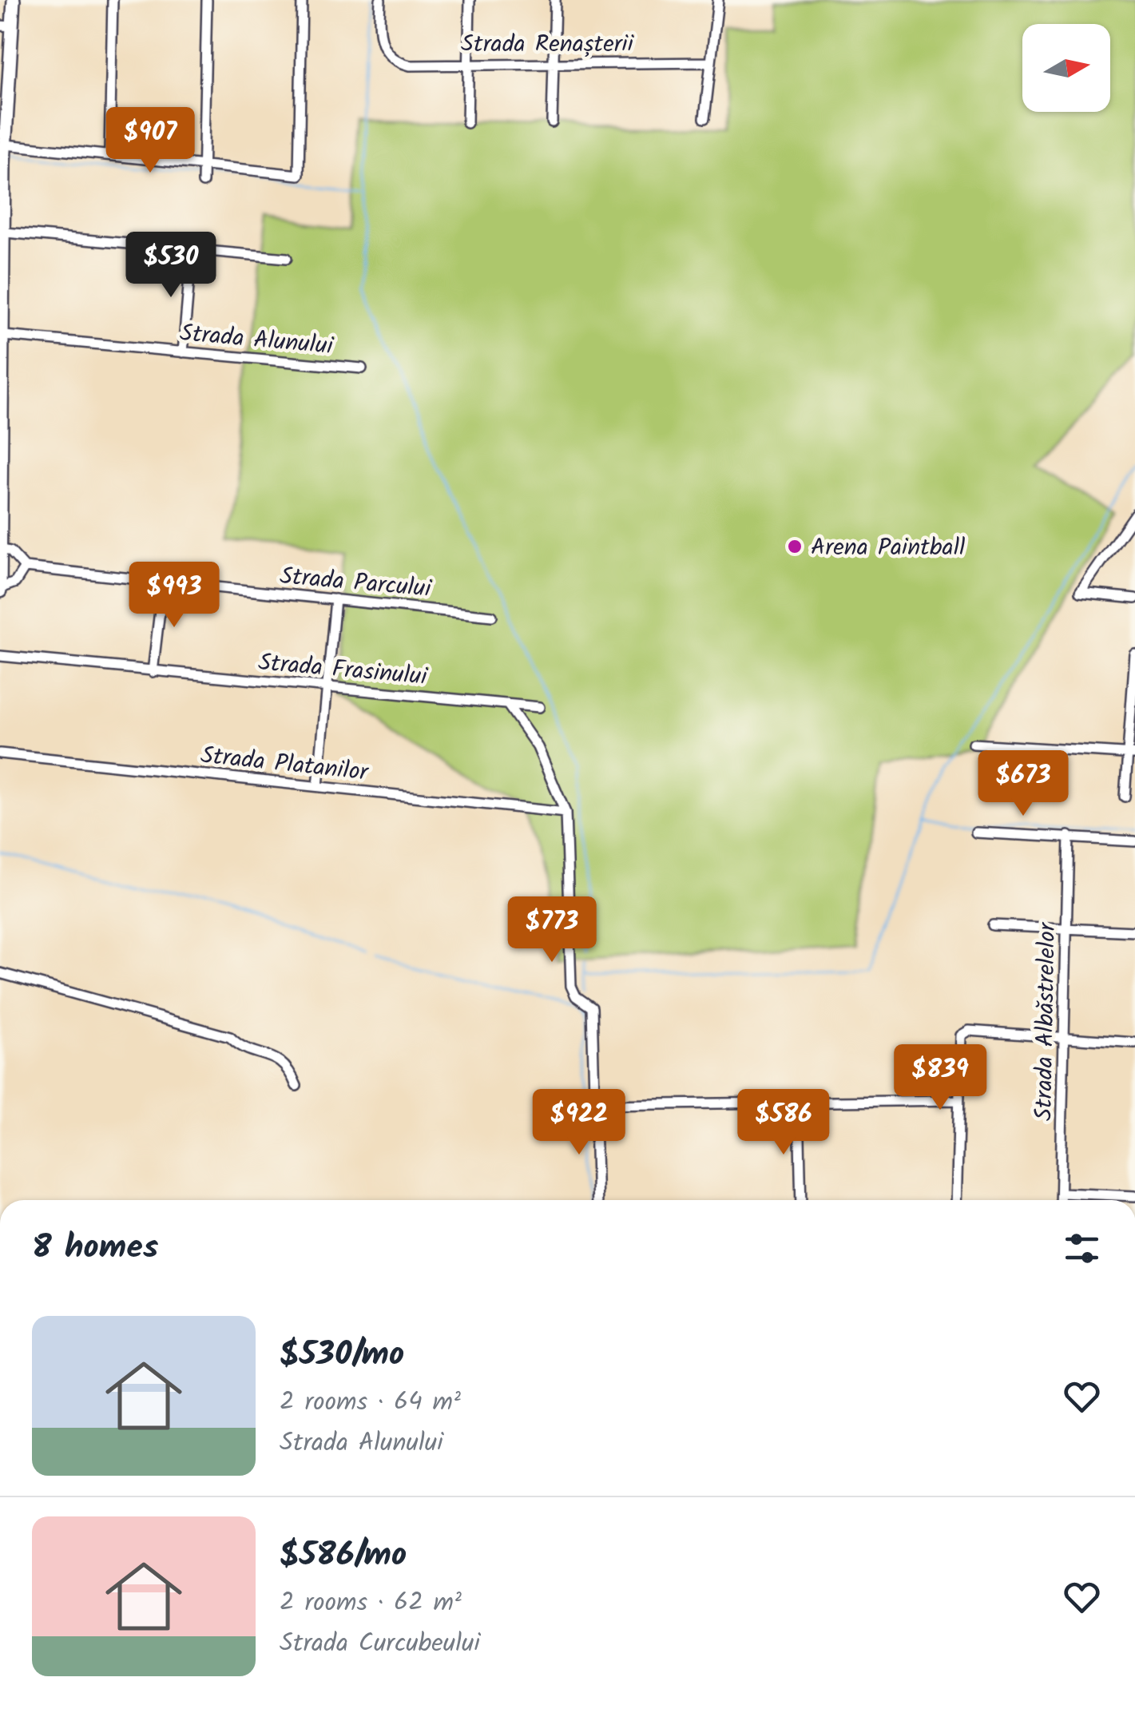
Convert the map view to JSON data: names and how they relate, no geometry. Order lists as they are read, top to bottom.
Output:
{
  "streets": {
    "street": [
      "Strada Renașterii",
      "Strada Alunului",
      "Strada Parcului",
      "Strada Frasinului",
      "Strada Platanilor",
      "Strada Albăstrelelor"
    ]
  },
  "places": ["Arena Paintball"],
  "north": "right",
  "page": {
    "price": [
      "$907",
      "$530",
      "$993",
      "$673",
      "$773",
      "$839",
      "$922",
      "$586"
    ],
    "heading": "8 homes",
    "list": [
      {
        "name": "$530/mo",
        "note": "2 rooms · 64 m² · Strada Alunului"
      },
      {
        "name": "$586/mo",
        "note": "2 rooms · 62 m² · Strada Curcubeului"
      }
    ]
  }
}
